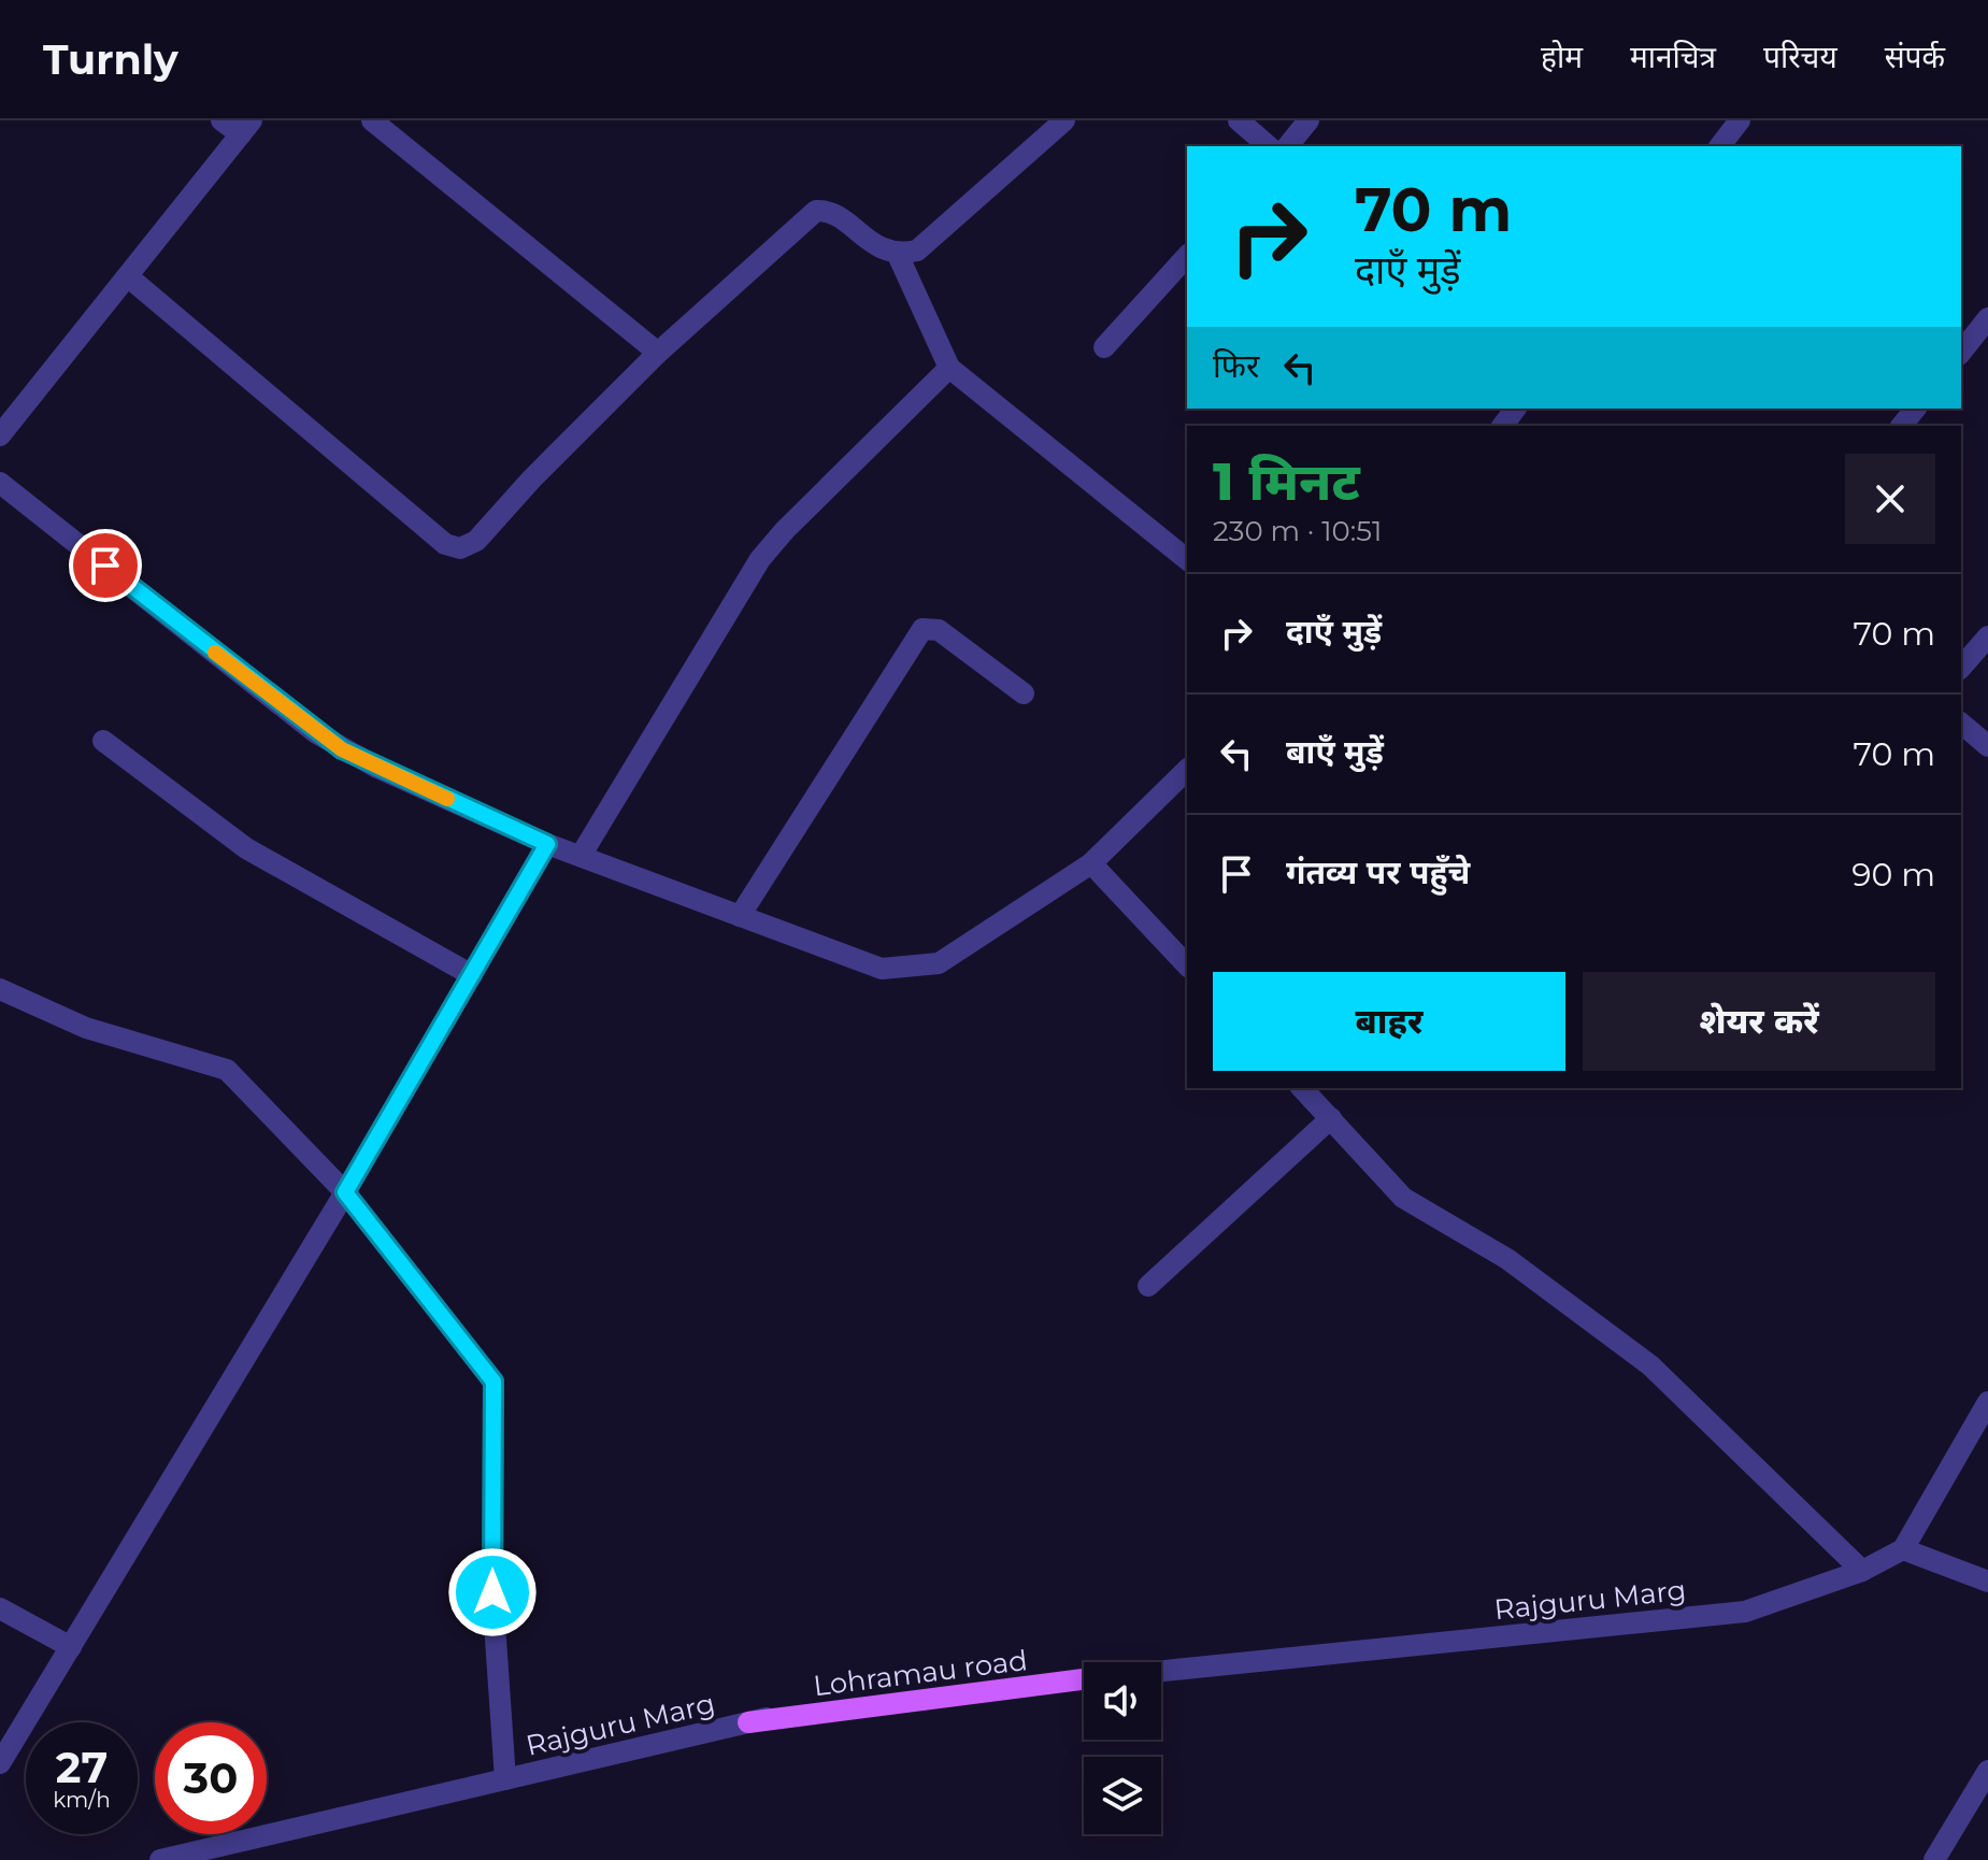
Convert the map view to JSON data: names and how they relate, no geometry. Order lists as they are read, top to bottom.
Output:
{
  "streets": {
    "main road": ["Lohramau road"],
    "street": ["Rajguru Marg"]
  },
  "crossings": [
    ["Rajguru Marg", "Lohramau road"]
  ],
  "page": {
    "header": "Turnly",
    "nav": [
      "होम",
      "मानचित्र",
      "परिचय",
      "संपर्क"
    ],
    "turn": ["70 m", "दाएँ मुड़ें"],
    "then": "फिर",
    "heading": ["1 मिनट", "230 m · 10:51"],
    "list": [
      {
        "name": "दाएँ मुड़ें",
        "value": "70 m"
      },
      {
        "name": "बाएँ मुड़ें",
        "value": "70 m"
      },
      {
        "name": "गंतव्य पर पहुँचे",
        "value": "90 m"
      }
    ],
    "buttons": ["बाहर", "शेयर करें"],
    "speed": "27 km/h",
    "limit": "30"
  }
}
